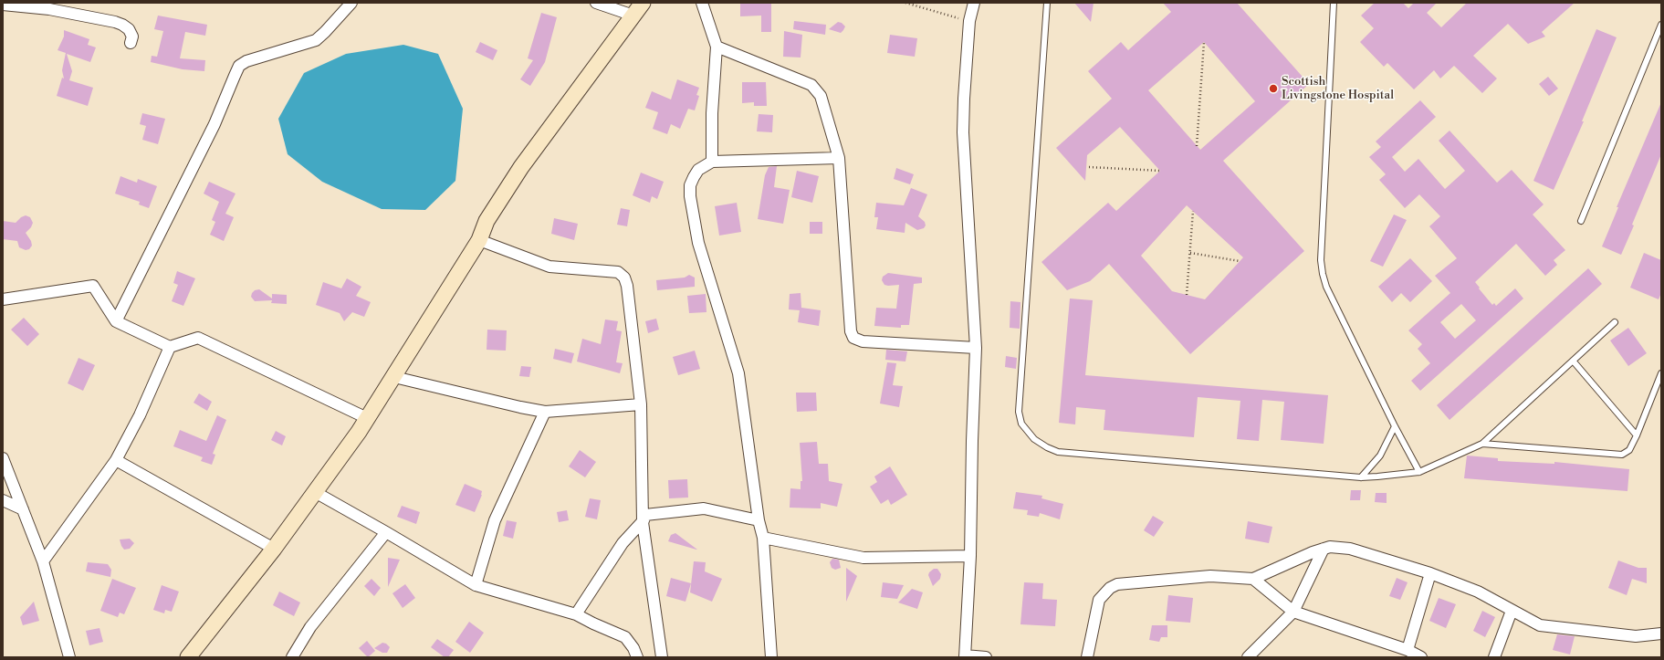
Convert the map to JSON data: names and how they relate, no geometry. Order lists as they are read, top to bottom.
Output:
{
  "places": ["Scottish Livingstone Hospital"]
}
